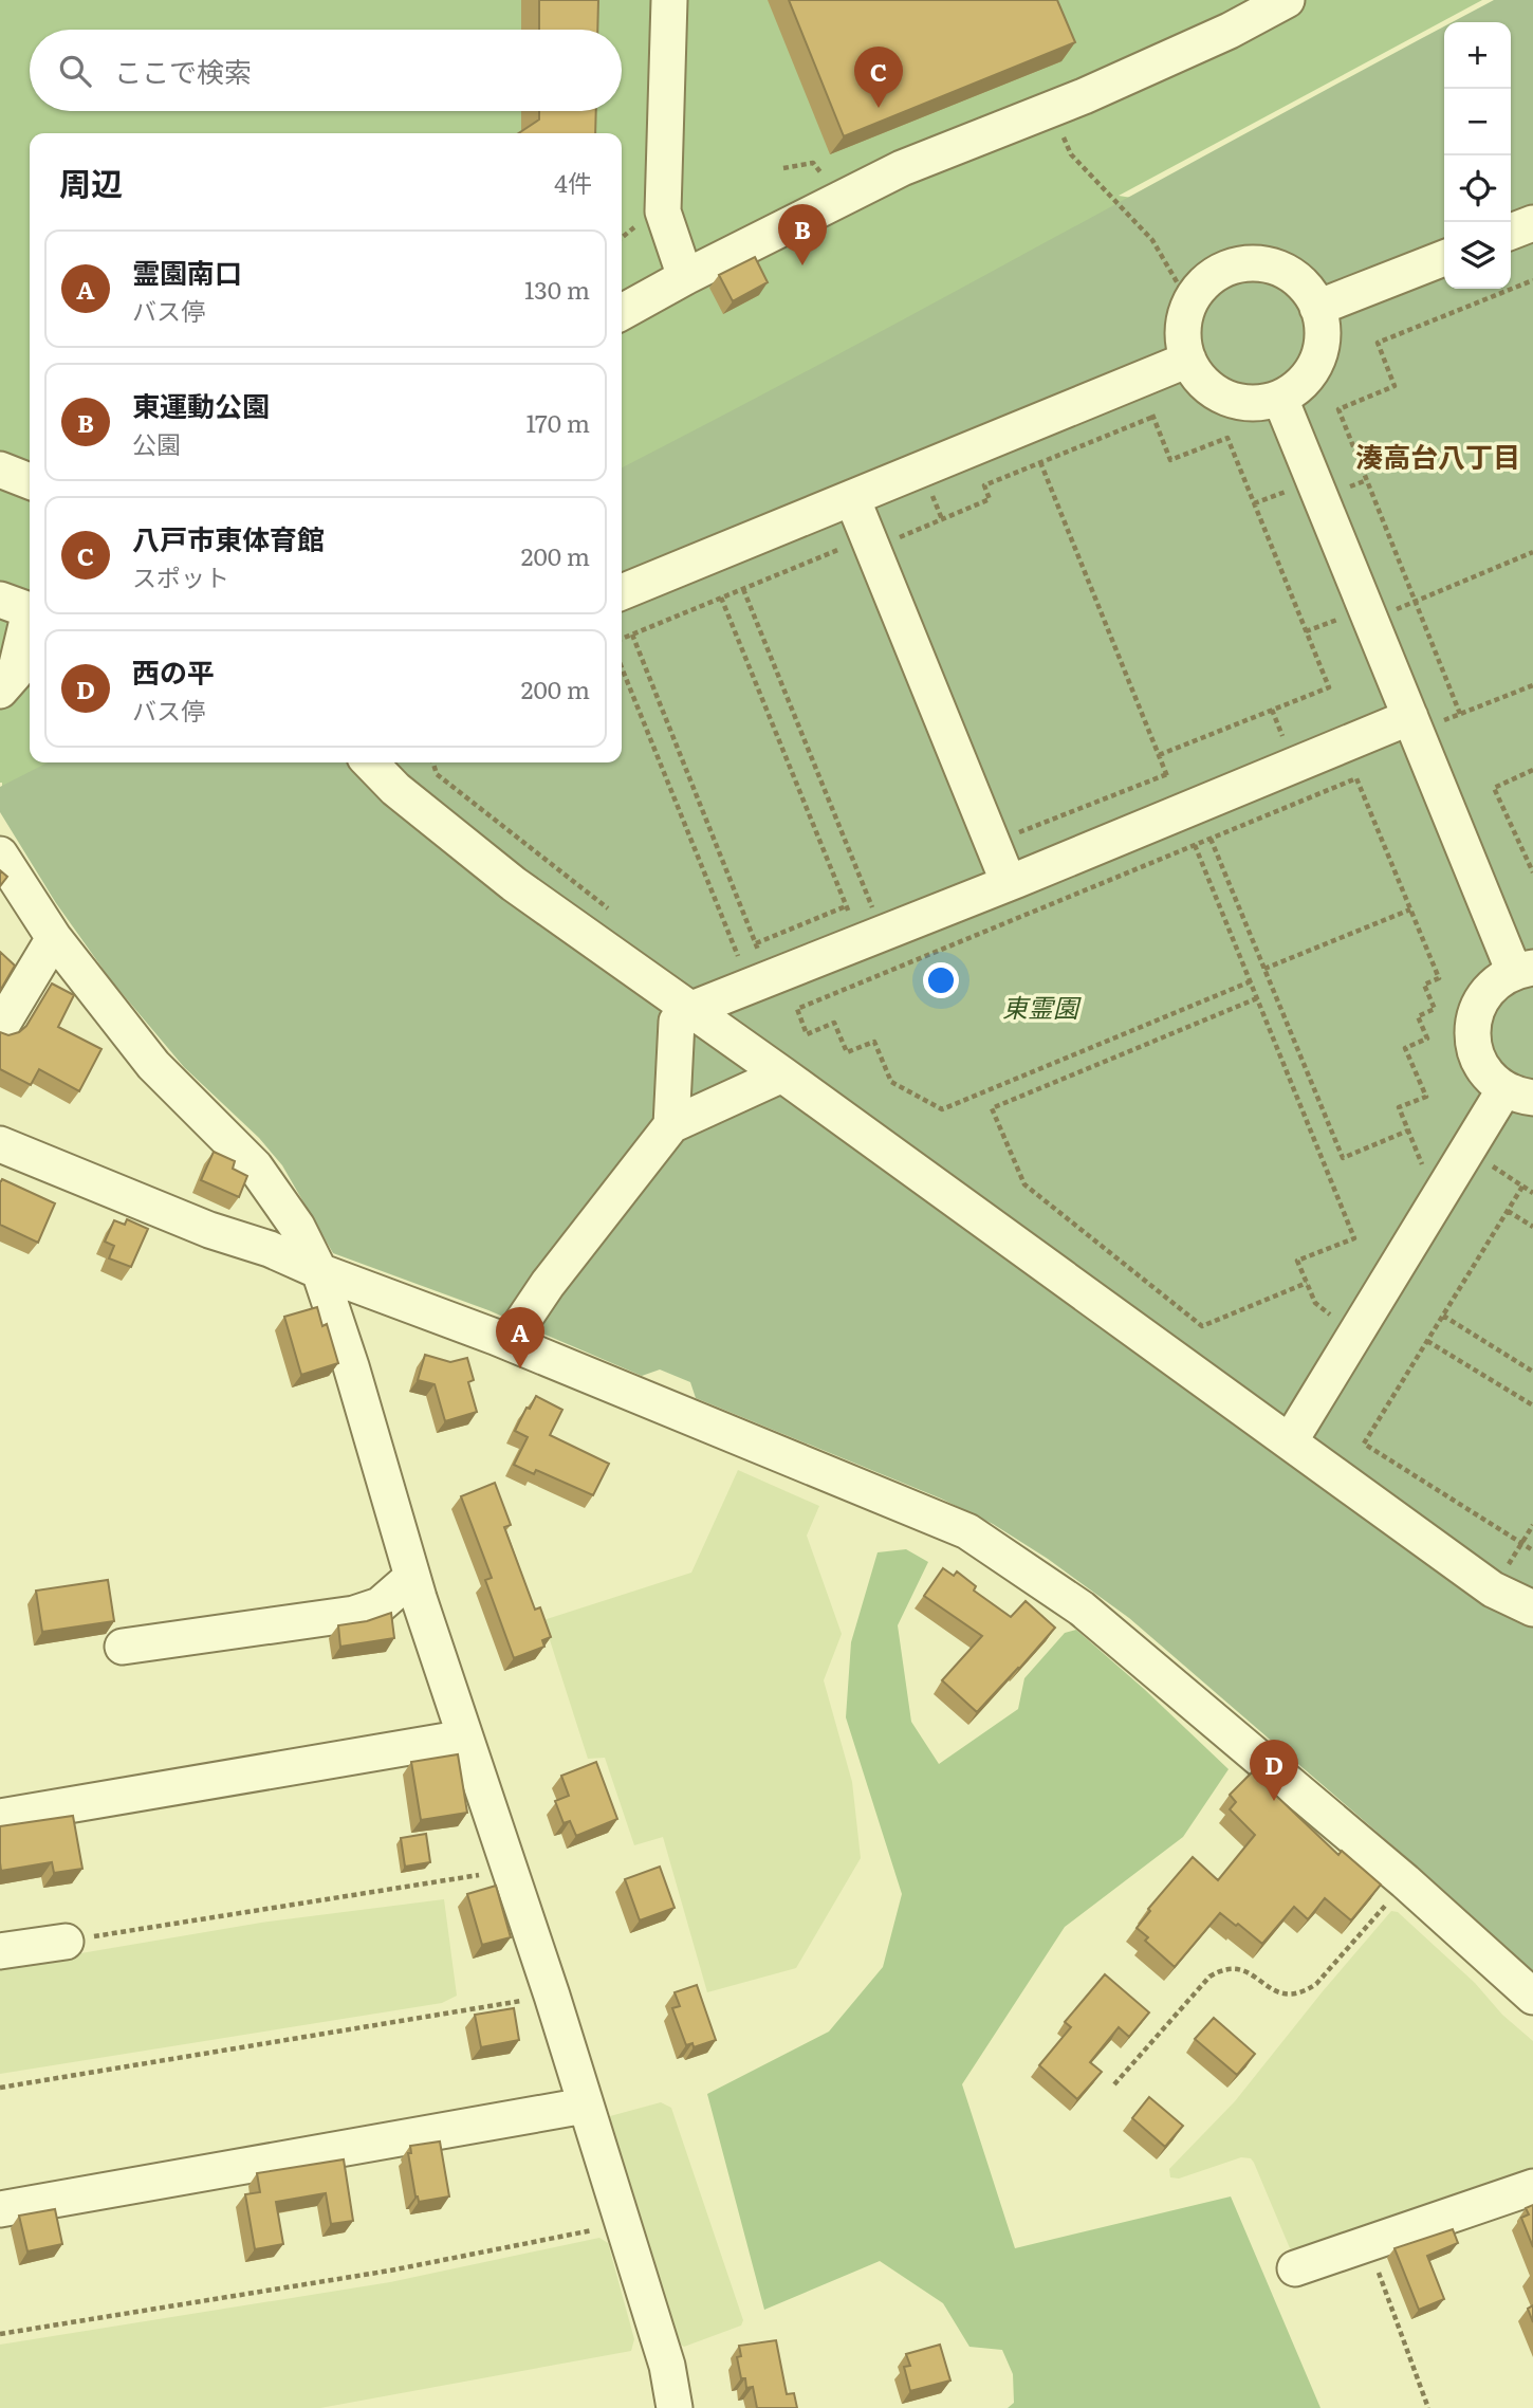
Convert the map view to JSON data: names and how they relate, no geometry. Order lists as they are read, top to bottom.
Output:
{
  "districts": ["湊高台八丁目"],
  "parks": ["東霊園"],
  "page": {
    "map_buttons": ["+", "−"],
    "search": "ここで検索",
    "pins": [
      "C",
      "B",
      "A",
      "D"
    ],
    "heading": ["周辺", "4件"],
    "list": [
      {
        "mark": "A",
        "name": "霊園南口",
        "note": "バス停",
        "value": "130 m"
      },
      {
        "mark": "B",
        "name": "東運動公園",
        "note": "公園",
        "value": "170 m"
      },
      {
        "mark": "C",
        "name": "八戸市東体育館",
        "note": "スポット",
        "value": "200 m"
      },
      {
        "mark": "D",
        "name": "西の平",
        "note": "バス停",
        "value": "200 m"
      }
    ]
  }
}
